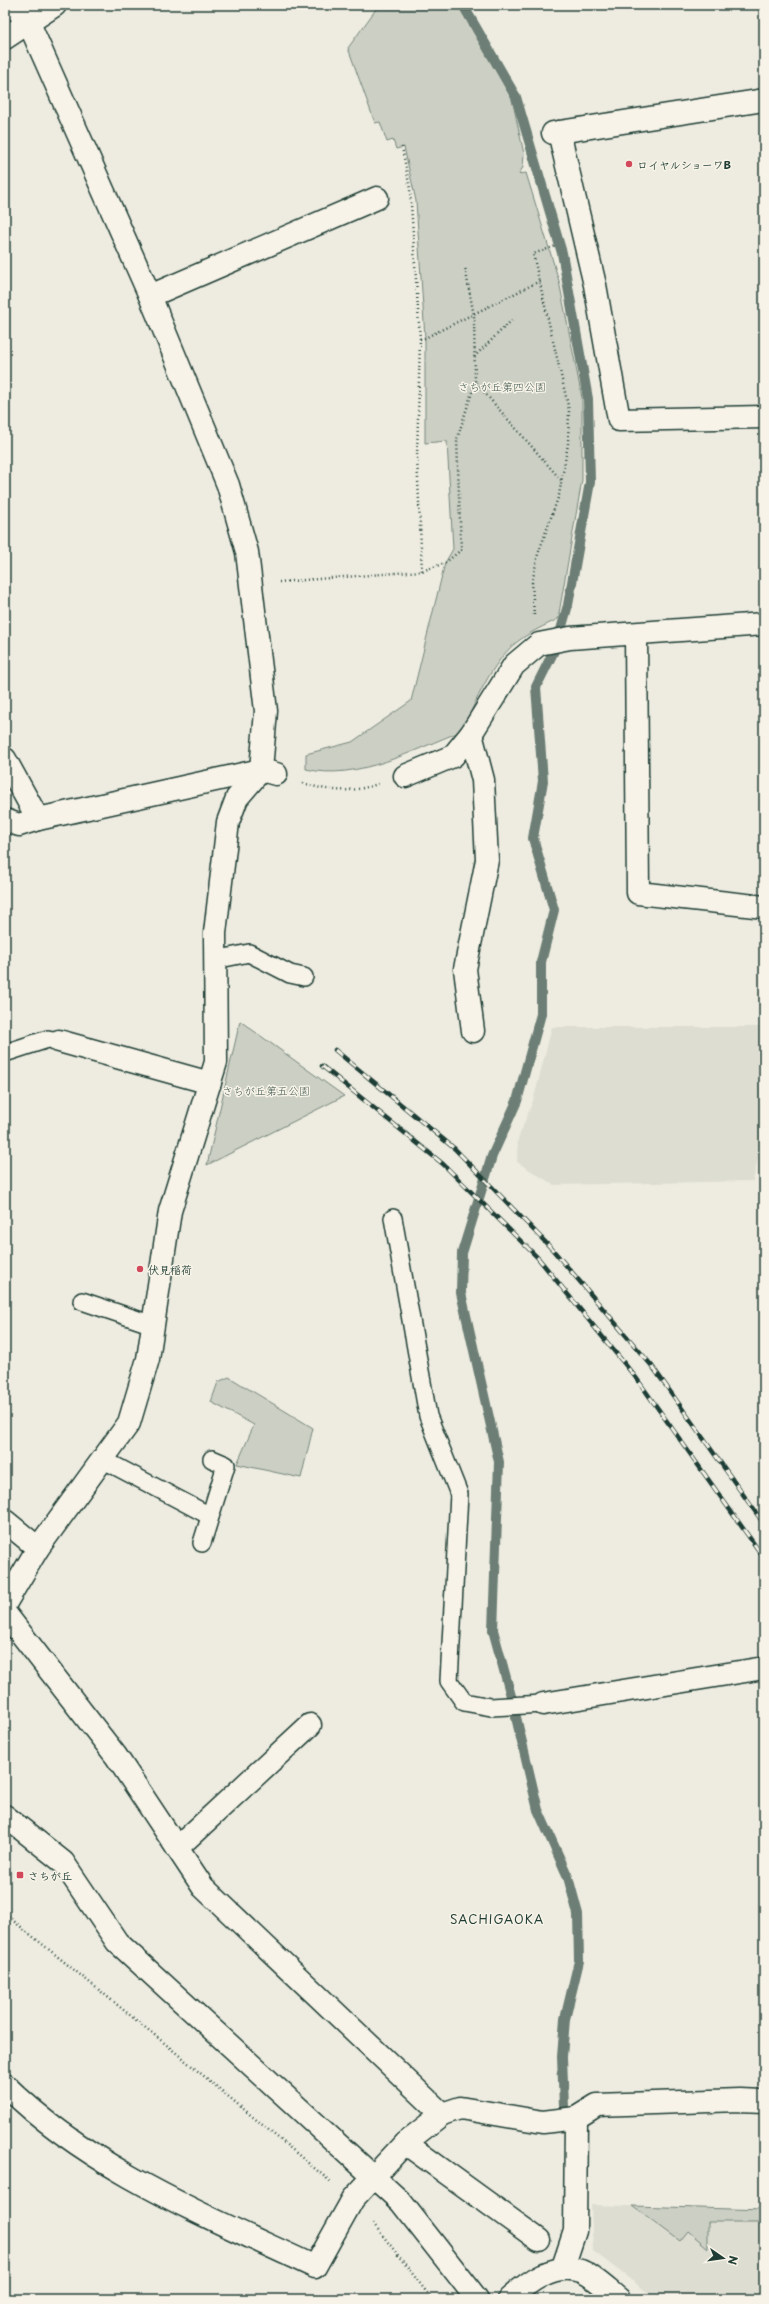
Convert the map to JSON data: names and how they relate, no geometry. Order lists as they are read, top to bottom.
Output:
{
  "districts": ["SACHIGAOKA"],
  "parks": ["さちが丘第四公園", "さちが丘第五公園"],
  "places": {
    "other": ["ロイヤルショーワB", "伏見稲荷"],
    "transit": ["さちが丘"]
  },
  "north": "right"
}
